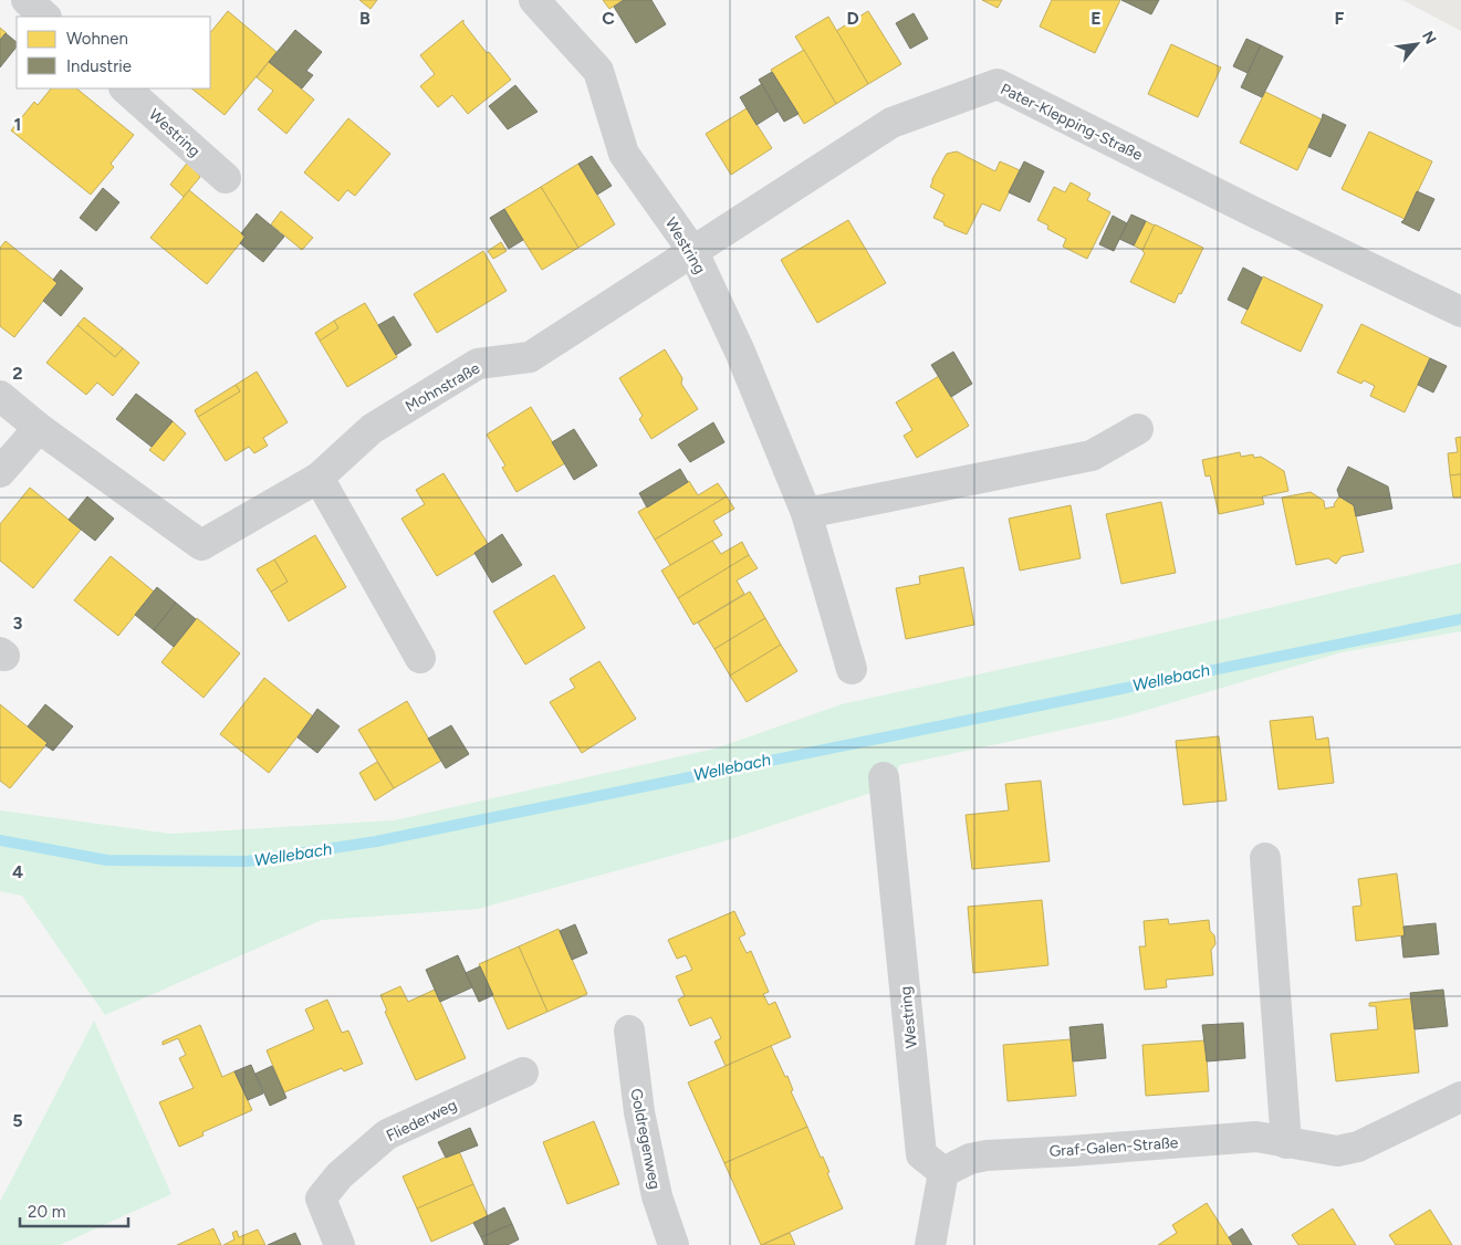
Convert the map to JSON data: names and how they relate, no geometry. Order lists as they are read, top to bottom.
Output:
{
  "streets": {
    "street": [
      "Pater-Klepping-Straße",
      "Westring",
      "Mohnstraße",
      "Fliederweg",
      "Goldregenweg",
      "Graf-Galen-Straße"
    ]
  },
  "crossings": [
    ["Pater-Klepping-Straße", "Westring"],
    ["Pater-Klepping-Straße", "Mohnstraße"],
    ["Westring", "Mohnstraße"],
    ["Westring", "Graf-Galen-Straße"]
  ],
  "water": ["Wellebach"],
  "legend": ["Wohnen", "Industrie"],
  "scale_bar": "20 m",
  "north": "top right",
  "grid": {
    "columns": [
      "B",
      "C",
      "D",
      "E",
      "F"
    ],
    "rows": [
      "1",
      "2",
      "3",
      "4",
      "5"
    ]
  }
}
